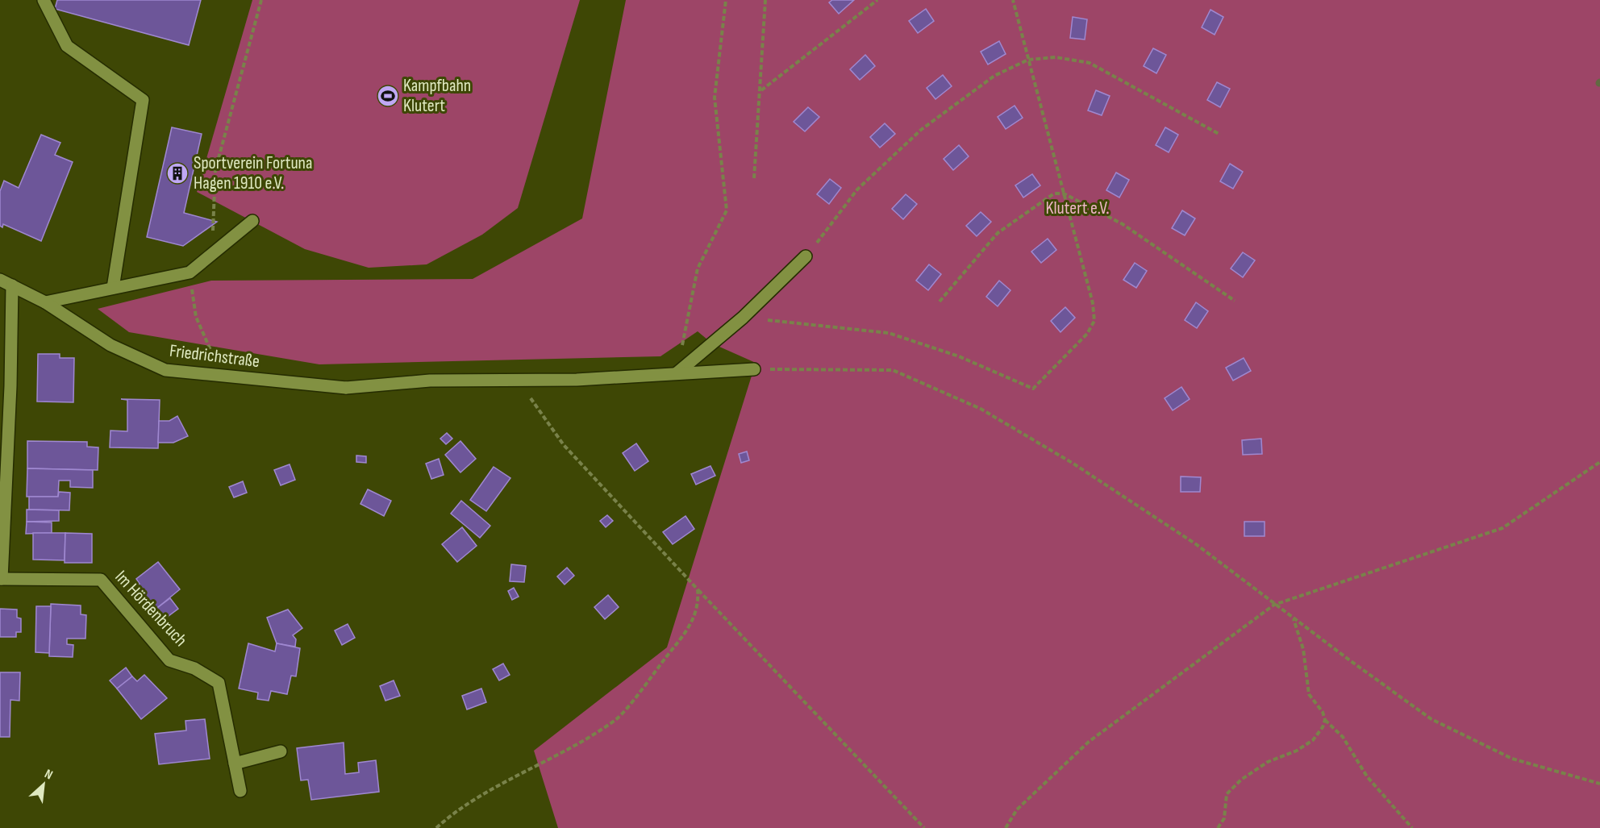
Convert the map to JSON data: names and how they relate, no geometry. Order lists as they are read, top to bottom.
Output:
{
  "streets": {
    "street": ["Friedrichstraße", "Im Hördenbruch"]
  },
  "parks": ["Klutert e.V."],
  "places": {
    "sports": ["Kampfbahn Klutert"],
    "building": ["Sportverein Fortuna Hagen 1910 e.V."]
  },
  "north": "top right"
}
